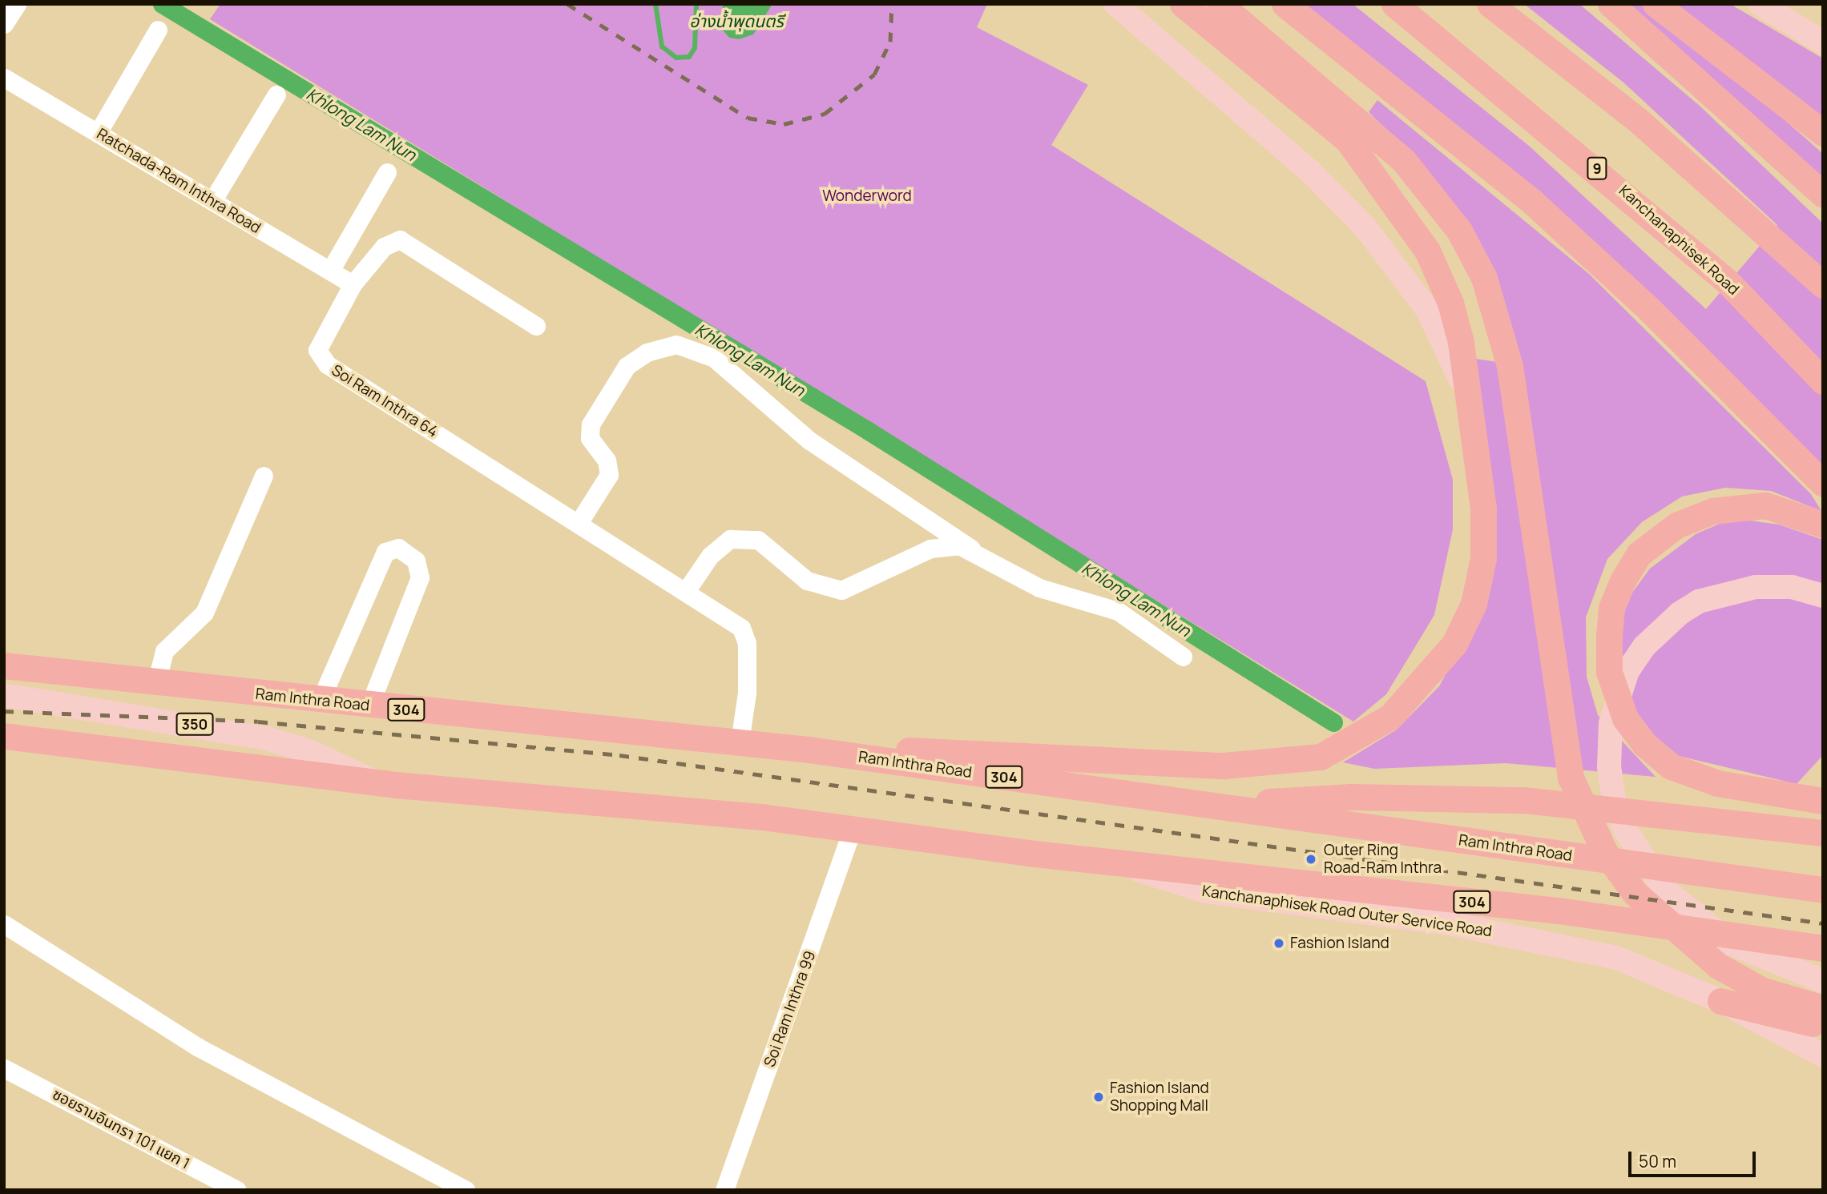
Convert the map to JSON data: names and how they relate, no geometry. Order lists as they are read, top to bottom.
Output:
{
  "streets": {
    "highway": [
      "9",
      "Kanchanaphisek Road",
      "Ram Inthra Road",
      "304"
    ],
    "main road": ["350", "Kanchanaphisek Road Outer Service Road"],
    "street": [
      "Ratchada-Ram Inthra Road",
      "Soi Ram Inthra 64",
      "Soi Ram Inthra 99",
      "ซอยรามอินทรา 101 แยก 1"
    ]
  },
  "crossings": [
    ["Ratchada-Ram Inthra Road", "Soi Ram Inthra 64"],
    ["Soi Ram Inthra 64", "Ram Inthra Road"],
    ["304", "350"],
    ["304", "Kanchanaphisek Road Outer Service Road"],
    ["304", "Soi Ram Inthra 99"]
  ],
  "water": ["อ่างน้ำพุดนตรี", "Khlong Lam Nun"],
  "parks": ["Wonderword"],
  "places": ["Outer Ring Road-Ram Inthra", "Fashion Island", "Fashion Island Shopping Mall"],
  "scale_bar": "50 m"
}
